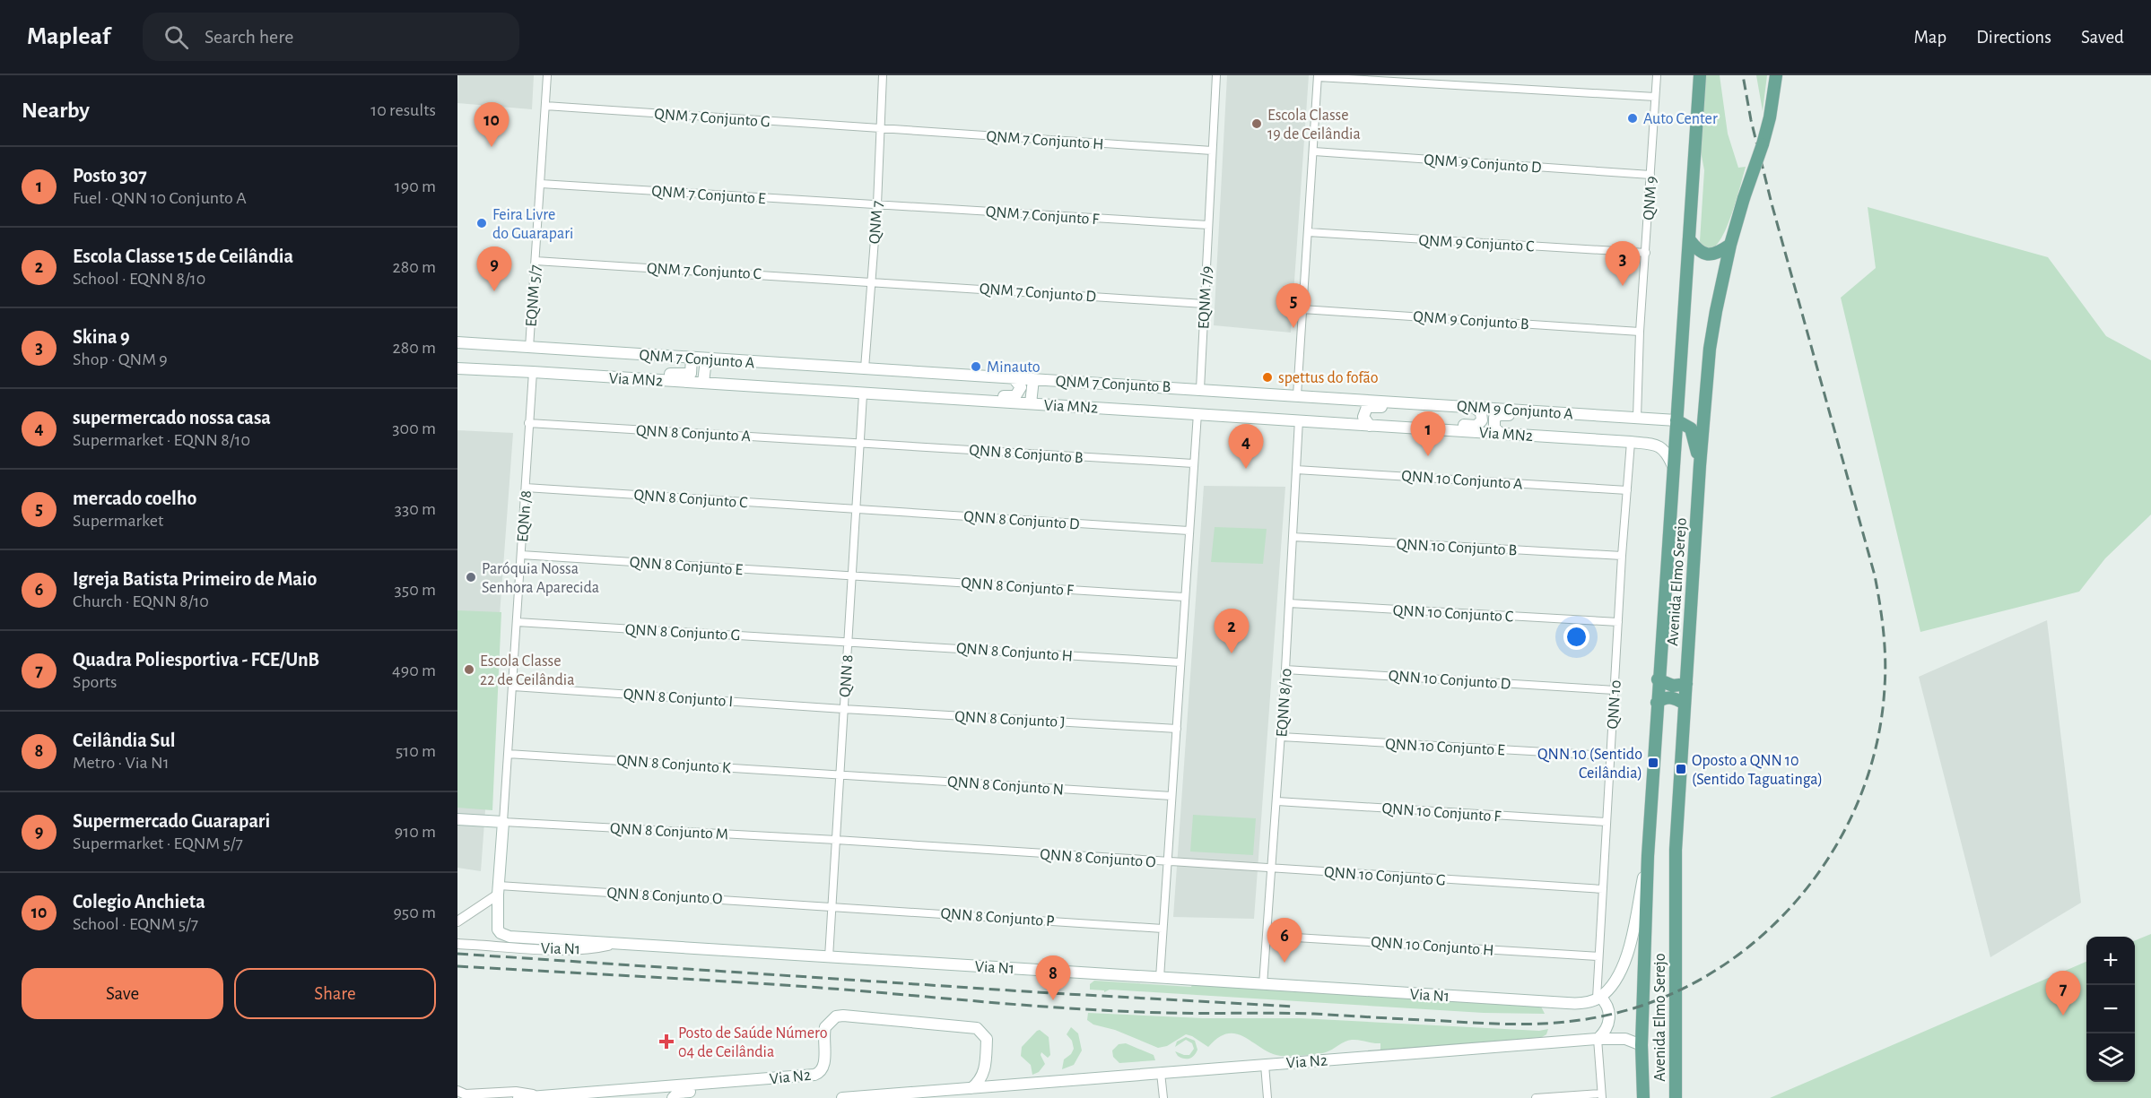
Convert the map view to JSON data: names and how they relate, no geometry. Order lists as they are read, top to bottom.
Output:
{
  "streets": {
    "main road": [
      "EQNM 5/7",
      "QNM 7 Conjunto A",
      "Via MN2",
      "QNM 7 Conjunto B",
      "QNM 9 Conjunto A",
      "Avenida Elmo Serejo",
      "Via N1",
      "Via N2"
    ],
    "street": [
      "QNM 7 Conjunto G",
      "QNM 7 Conjunto H",
      "QNM 9 Conjunto D",
      "QNM 7 Conjunto E",
      "QNM 9",
      "QNM 7 Conjunto F",
      "QNM 7",
      "QNM 9 Conjunto C",
      "QNM 7 Conjunto C",
      "QNM 7 Conjunto D",
      "EQNM 7/9",
      "QNM 9 Conjunto B",
      "QNN 8 Conjunto A",
      "QNN 8 Conjunto B",
      "QNN 10 Conjunto A",
      "QNN 8 Conjunto C",
      "EQNn /8",
      "QNN 8 Conjunto D",
      "QNN 10 Conjunto B",
      "QNN 8 Conjunto E",
      "QNN 8 Conjunto F",
      "QNN 10 Conjunto C",
      "QNN 8 Conjunto G",
      "QNN 8 Conjunto H",
      "QNN 8",
      "QNN 10 Conjunto D",
      "QNN 8 Conjunto I",
      "EQNN 8/10",
      "QNN 10",
      "QNN 8 Conjunto J",
      "QNN 10 Conjunto E",
      "QNN 8 Conjunto K",
      "QNN 8 Conjunto N",
      "QNN 10 Conjunto F",
      "QNN 8 Conjunto M",
      "QNN 8 Conjunto O",
      "QNN 10 Conjunto G",
      "QNN 8 Conjunto P",
      "QNN 10 Conjunto H"
    ]
  },
  "crossings": [
    ["QNM 7 Conjunto G", "QNM 7 Conjunto H"],
    ["QNM 7 Conjunto G", "QNM 7"],
    ["QNM 7 Conjunto G", "EQNM 5/7"],
    ["QNM 7 Conjunto H", "QNM 7"],
    ["QNM 7 Conjunto H", "EQNM 7/9"],
    ["QNM 9 Conjunto D", "QNM 9"],
    ["QNM 7 Conjunto E", "QNM 7 Conjunto F"],
    ["QNM 7 Conjunto E", "QNM 7"],
    ["QNM 7 Conjunto E", "EQNM 5/7"],
    ["QNM 9", "QNM 9 Conjunto C"],
    ["QNM 9", "QNM 9 Conjunto B"],
    ["QNM 9", "QNM 9 Conjunto A"],
    ["QNM 7 Conjunto F", "QNM 7"],
    ["QNM 7 Conjunto F", "EQNM 7/9"],
    ["QNM 7", "QNM 7 Conjunto C"],
    ["QNM 7", "QNM 7 Conjunto D"],
    ["QNM 7", "QNM 7 Conjunto A"],
    ["QNM 7", "QNM 7 Conjunto B"],
    ["QNM 7 Conjunto C", "QNM 7 Conjunto D"],
    ["QNM 7 Conjunto C", "EQNM 5/7"],
    ["QNM 7 Conjunto D", "EQNM 7/9"],
    ["EQNM 5/7", "QNM 7 Conjunto A"],
    ["EQNM 7/9", "QNM 7 Conjunto B"],
    ["QNM 7 Conjunto A", "QNM 7 Conjunto B"],
    ["Via MN2", "EQNn /8"],
    ["Via MN2", "Avenida Elmo Serejo"],
    ["Via MN2", "QNN 8"],
    ["Via MN2", "EQNN 8/10"],
    ["Via MN2", "QNN 10"],
    ["QNM 9 Conjunto A", "Avenida Elmo Serejo"],
    ["QNN 8 Conjunto A", "QNN 8 Conjunto B"],
    ["QNN 8 Conjunto A", "EQNn /8"],
    ["QNN 8 Conjunto A", "QNN 8"],
    ["QNN 8 Conjunto B", "QNN 8"],
    ["QNN 10 Conjunto A", "EQNN 8/10"],
    ["QNN 10 Conjunto A", "QNN 10"],
    ["QNN 8 Conjunto C", "EQNn /8"],
    ["QNN 8 Conjunto C", "QNN 8 Conjunto D"],
    ["QNN 8 Conjunto C", "QNN 8"],
    ["EQNn /8", "QNN 8 Conjunto E"],
    ["EQNn /8", "QNN 8 Conjunto G"],
    ["EQNn /8", "QNN 8 Conjunto I"],
    ["EQNn /8", "QNN 8 Conjunto K"],
    ["EQNn /8", "QNN 8 Conjunto M"],
    ["QNN 8 Conjunto D", "QNN 8"],
    ["QNN 10 Conjunto B", "EQNN 8/10"],
    ["QNN 10 Conjunto B", "QNN 10"],
    ["QNN 8 Conjunto E", "QNN 8 Conjunto F"],
    ["QNN 8 Conjunto E", "QNN 8"],
    ["Avenida Elmo Serejo", "QNN 10"],
    ["Avenida Elmo Serejo", "Via N1"],
    ["Avenida Elmo Serejo", "Via N2"],
    ["QNN 8 Conjunto F", "QNN 8"],
    ["QNN 10 Conjunto C", "EQNN 8/10"],
    ["QNN 10 Conjunto C", "QNN 10"],
    ["QNN 8 Conjunto G", "QNN 8 Conjunto H"],
    ["QNN 8 Conjunto G", "QNN 8"],
    ["QNN 8 Conjunto H", "QNN 8"],
    ["QNN 8", "QNN 8 Conjunto I"],
    ["QNN 8", "QNN 8 Conjunto J"],
    ["QNN 8", "QNN 8 Conjunto K"],
    ["QNN 8", "QNN 8 Conjunto N"],
    ["QNN 8", "QNN 8 Conjunto M"],
    ["QNN 8", "QNN 8 Conjunto O"],
    ["QNN 8", "QNN 8 Conjunto P"],
    ["QNN 8", "Via N1"],
    ["QNN 10 Conjunto D", "EQNN 8/10"],
    ["QNN 10 Conjunto D", "QNN 10"],
    ["QNN 8 Conjunto I", "QNN 8 Conjunto J"],
    ["EQNN 8/10", "QNN 10 Conjunto E"],
    ["EQNN 8/10", "QNN 10 Conjunto F"],
    ["EQNN 8/10", "QNN 10 Conjunto G"],
    ["EQNN 8/10", "QNN 10 Conjunto H"],
    ["EQNN 8/10", "Via N1"],
    ["QNN 10", "QNN 10 Conjunto E"],
    ["QNN 10", "QNN 10 Conjunto F"],
    ["QNN 10", "QNN 10 Conjunto G"],
    ["QNN 10", "QNN 10 Conjunto H"],
    ["QNN 10", "Via N1"],
    ["QNN 8 Conjunto K", "QNN 8 Conjunto N"],
    ["QNN 8 Conjunto M", "QNN 8 Conjunto O"],
    ["QNN 8 Conjunto O", "QNN 10 Conjunto G"],
    ["QNN 8 Conjunto O", "QNN 8 Conjunto P"]
  ],
  "places": {
    "other": [
      "Auto Center",
      "Escola Classe 19 de Ceilândia",
      "Feira Livre do Guarapari",
      "Minauto",
      "spettus do fofão",
      "Paróquia Nossa Senhora Aparecida",
      "Escola Classe 22 de Ceilândia"
    ],
    "transit": ["QNN 10 (Sentido Ceilândia)", "Oposto a QNN 10 (Sentido Taguatinga)"],
    "health": ["Posto de Saúde Número 04 de Ceilândia"]
  },
  "page": {
    "header": "Mapleaf",
    "search": "Search here",
    "nav": ["Map", "Directions", "Saved"],
    "heading": ["Nearby", "10 results"],
    "pins": [
      "10",
      "3",
      "9",
      "5",
      "1",
      "4",
      "2",
      "6",
      "8",
      "7"
    ],
    "list": [
      {
        "mark": "1",
        "name": "Posto 307",
        "note": "Fuel · QNN 10 Conjunto A",
        "value": "190 m"
      },
      {
        "mark": "2",
        "name": "Escola Classe 15 de Ceilândia",
        "note": "School · EQNN 8/10",
        "value": "280 m"
      },
      {
        "mark": "3",
        "name": "Skina 9",
        "note": "Shop · QNM 9",
        "value": "280 m"
      },
      {
        "mark": "4",
        "name": "supermercado nossa casa",
        "note": "Supermarket · EQNN 8/10",
        "value": "300 m"
      },
      {
        "mark": "5",
        "name": "mercado coelho",
        "note": "Supermarket",
        "value": "330 m"
      },
      {
        "mark": "6",
        "name": "Igreja Batista Primeiro de Maio",
        "note": "Church · EQNN 8/10",
        "value": "350 m"
      },
      {
        "mark": "7",
        "name": "Quadra Poliesportiva - FCE/UnB",
        "note": "Sports",
        "value": "490 m"
      },
      {
        "mark": "8",
        "name": "Ceilândia Sul",
        "note": "Metro · Via N1",
        "value": "510 m"
      },
      {
        "mark": "9",
        "name": "Supermercado Guarapari",
        "note": "Supermarket · EQNM 5/7",
        "value": "910 m"
      },
      {
        "mark": "10",
        "name": "Colegio Anchieta",
        "note": "School · EQNM 5/7",
        "value": "950 m"
      }
    ],
    "map_buttons": ["+", "−"],
    "buttons": ["Save", "Share"]
  }
}
